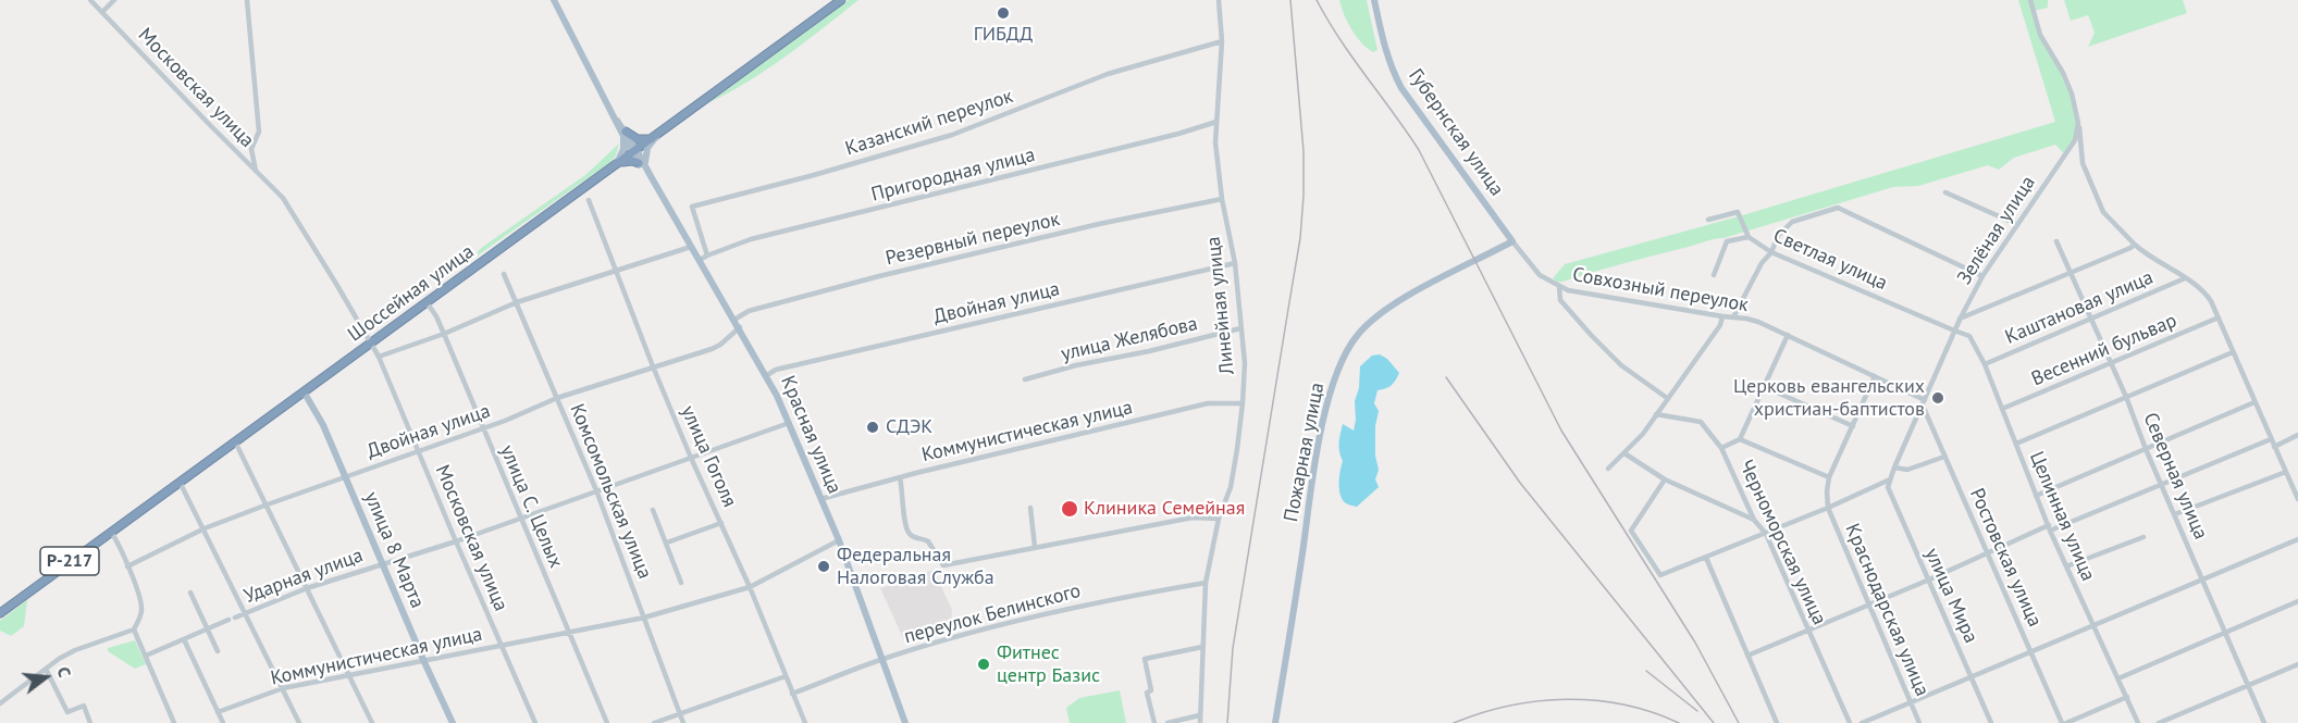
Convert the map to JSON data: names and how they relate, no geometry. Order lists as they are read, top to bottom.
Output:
{
  "streets": {
    "highway": ["Шоссейная улица", "Р-217"],
    "main road": [
      "Губернская улица",
      "Красная улица",
      "Пожарная улица",
      "улица 8 Марта"
    ],
    "street": [
      "Московская улица",
      "Казанский переулок",
      "Пригородная улица",
      "Зелёная улица",
      "Резервный переулок",
      "Светлая улица",
      "Совхозный переулок",
      "Двойная улица",
      "Линейная улица",
      "Каштановая улица",
      "улица Желябова",
      "Весенний бульвар",
      "Коммунистическая улица",
      "улица Гоголя",
      "Северная улица",
      "Комсомольская улица",
      "улица С. Целых",
      "Целинная улица",
      "Черноморская улица",
      "Ростовская улица",
      "Ударная улица",
      "улица Мира",
      "Краснодарская улица",
      "переулок Белинского"
    ]
  },
  "crossings": [
    ["Московская улица", "Шоссейная улица"],
    ["Московская улица", "Двойная улица"],
    ["Московская улица", "Коммунистическая улица"],
    ["Московская улица", "Ударная улица"],
    ["Казанский переулок", "Пригородная улица"],
    ["Казанский переулок", "Линейная улица"],
    ["Губернская улица", "Совхозный переулок"],
    ["Губернская улица", "Пожарная улица"],
    ["Пригородная улица", "Линейная улица"],
    ["Пригородная улица", "Красная улица"],
    ["Зелёная улица", "Светлая улица"],
    ["Зелёная улица", "Совхозный переулок"],
    ["Зелёная улица", "Целинная улица"],
    ["Зелёная улица", "Ростовская улица"],
    ["Зелёная улица", "улица Мира"],
    ["Резервный переулок", "Линейная улица"],
    ["Резервный переулок", "Красная улица"],
    ["Светлая улица", "Целинная улица"],
    ["Совхозный переулок", "Пожарная улица"],
    ["Совхозный переулок", "Ростовская улица"],
    ["Шоссейная улица", "Красная улица"],
    ["Шоссейная улица", "улица С. Целых"],
    ["Шоссейная улица", "улица 8 Марта"],
    ["Двойная улица", "Линейная улица"],
    ["Двойная улица", "Красная улица"],
    ["Двойная улица", "улица Гоголя"],
    ["Двойная улица", "Комсомольская улица"],
    ["Двойная улица", "улица С. Целых"],
    ["Двойная улица", "улица 8 Марта"],
    ["Линейная улица", "улица Желябова"],
    ["Линейная улица", "Коммунистическая улица"],
    ["Линейная улица", "переулок Белинского"],
    ["Каштановая улица", "Северная улица"],
    ["Каштановая улица", "Целинная улица"],
    ["Весенний бульвар", "Северная улица"],
    ["Весенний бульвар", "Целинная улица"],
    ["Коммунистическая улица", "Красная улица"],
    ["Коммунистическая улица", "улица Гоголя"],
    ["Коммунистическая улица", "Комсомольская улица"],
    ["Коммунистическая улица", "улица С. Целых"],
    ["Коммунистическая улица", "улица 8 Марта"],
    ["Красная улица", "Ударная улица"],
    ["Красная улица", "переулок Белинского"],
    ["улица Гоголя", "Ударная улица"],
    ["улица Гоголя", "переулок Белинского"],
    ["Комсомольская улица", "Ударная улица"],
    ["улица С. Целых", "Ударная улица"],
    ["улица 8 Марта", "Ударная улица"]
  ],
  "places": [
    "ГИБДД",
    "Церковь евангельских христиан-баптистов",
    "СДЭК",
    "Клиника Семейная",
    "Федеральная Налоговая Служба",
    "Фитнес центр Базис"
  ],
  "north": "right"
}
